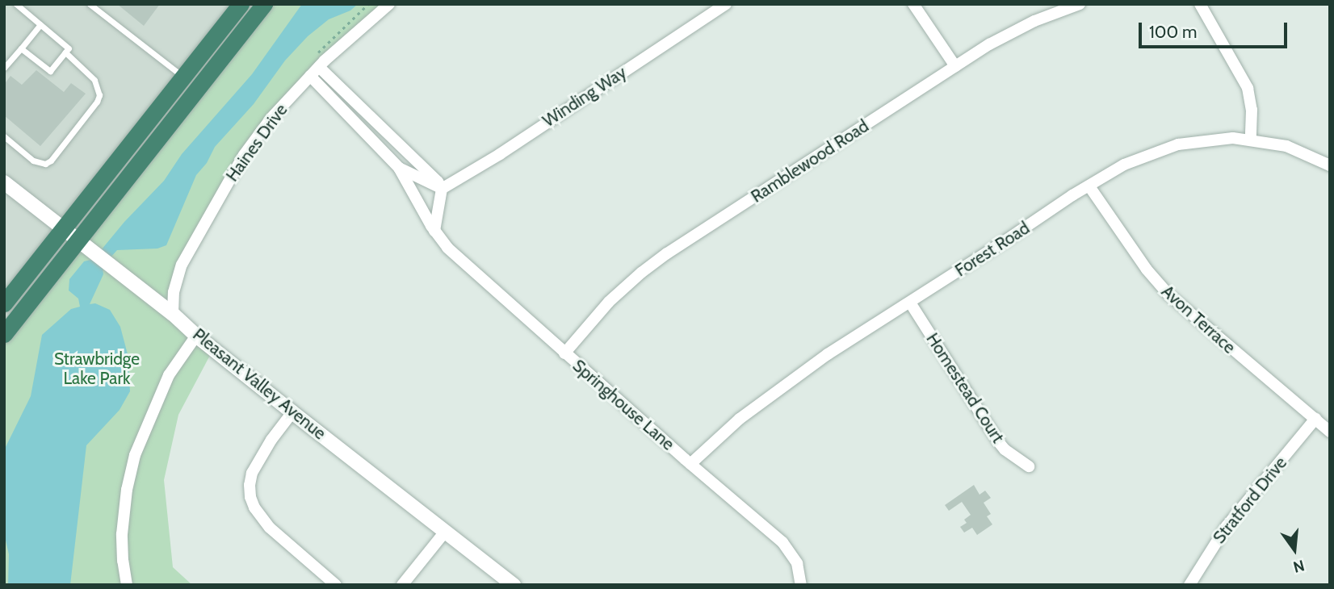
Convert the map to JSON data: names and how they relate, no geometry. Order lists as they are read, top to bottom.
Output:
{
  "streets": {
    "street": [
      "Winding Way",
      "Haines Drive",
      "Ramblewood Road",
      "Forest Road",
      "Avon Terrace",
      "Pleasant Valley Avenue",
      "Homestead Court",
      "Springhouse Lane",
      "Stratford Drive"
    ]
  },
  "crossings": [
    ["Winding Way", "Springhouse Lane"],
    ["Haines Drive", "Pleasant Valley Avenue"],
    ["Haines Drive", "Springhouse Lane"],
    ["Ramblewood Road", "Springhouse Lane"],
    ["Forest Road", "Avon Terrace"],
    ["Forest Road", "Homestead Court"],
    ["Forest Road", "Springhouse Lane"],
    ["Avon Terrace", "Stratford Drive"]
  ],
  "parks": ["Strawbridge Lake Park"],
  "scale_bar": "100 m",
  "north": "bottom"
}
